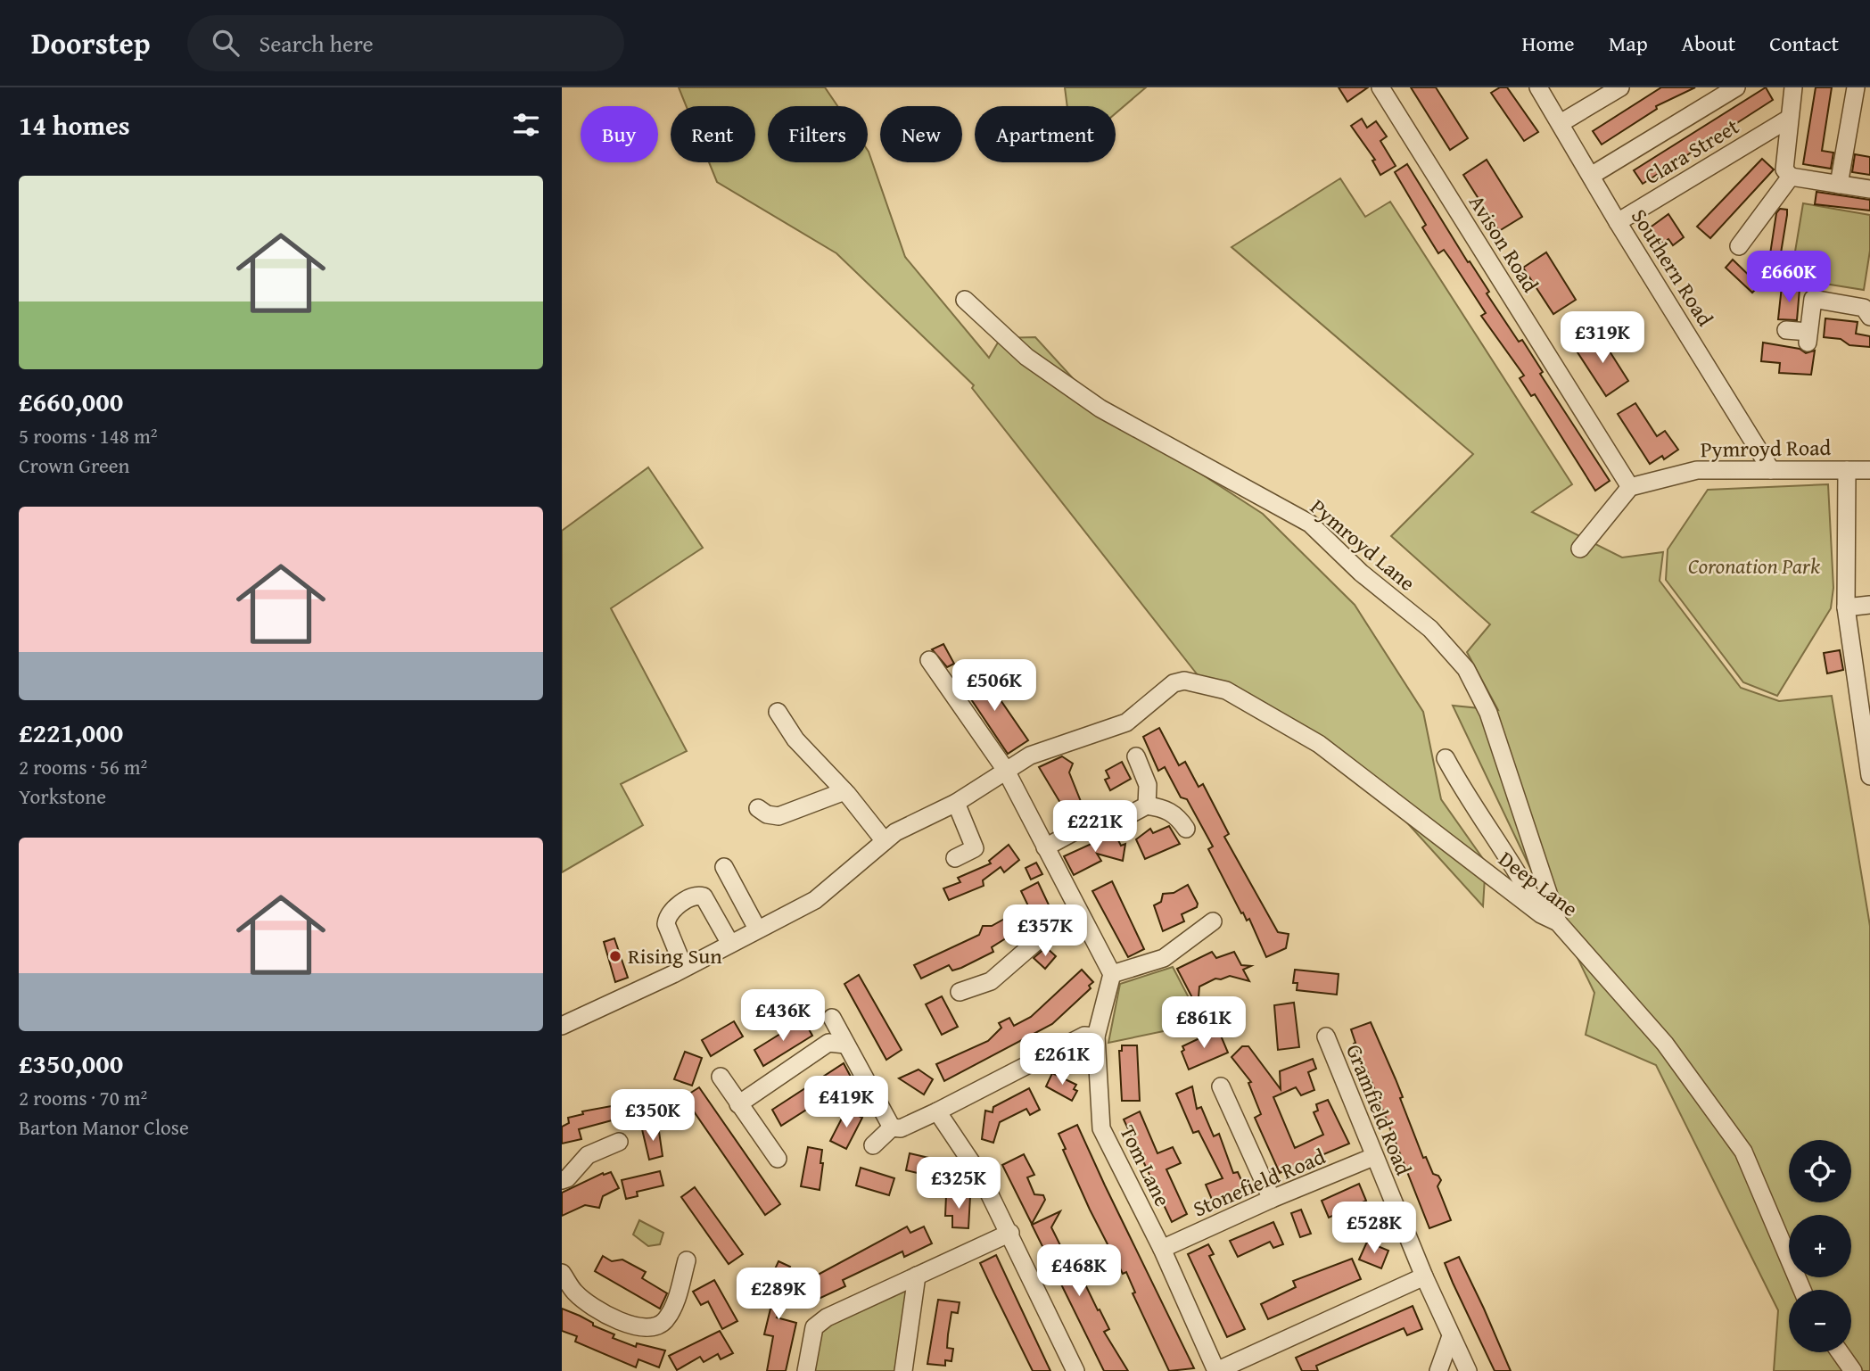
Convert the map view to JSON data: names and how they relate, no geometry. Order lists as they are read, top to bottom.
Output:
{
  "streets": {
    "street": [
      "Clara Street",
      "Avison Road",
      "Southern Road",
      "Pymroyd Road",
      "Pymroyd Lane",
      "Deep Lane",
      "Gramfield Road",
      "Tom Lane",
      "Stonefield Road"
    ]
  },
  "crossings": [
    ["Clara Street", "Southern Road"],
    ["Avison Road", "Pymroyd Road"],
    ["Southern Road", "Pymroyd Road"],
    ["Pymroyd Lane", "Deep Lane"],
    ["Gramfield Road", "Stonefield Road"],
    ["Tom Lane", "Stonefield Road"]
  ],
  "parks": ["Coronation Park"],
  "places": ["Rising Sun"],
  "page": {
    "header": "Doorstep",
    "search": "Search here",
    "nav": [
      "Home",
      "Map",
      "About",
      "Contact"
    ],
    "heading": "14 homes",
    "chip": [
      "Buy",
      "Rent",
      "Filters",
      "New",
      "Apartment"
    ],
    "list": [
      {
        "name": "£660,000",
        "note": "5 rooms · 148 m² · Crown Green"
      },
      {
        "name": "£221,000",
        "note": "2 rooms · 56 m² · Yorkstone"
      },
      {
        "name": "£350,000",
        "note": "2 rooms · 70 m² · Barton Manor Close"
      }
    ],
    "price": [
      "£660K",
      "£319K",
      "£506K",
      "£221K",
      "£357K",
      "£436K",
      "£861K",
      "£261K",
      "£419K",
      "£350K",
      "£325K",
      "£528K",
      "£468K",
      "£289K"
    ],
    "map_buttons": ["+", "−"]
  }
}
